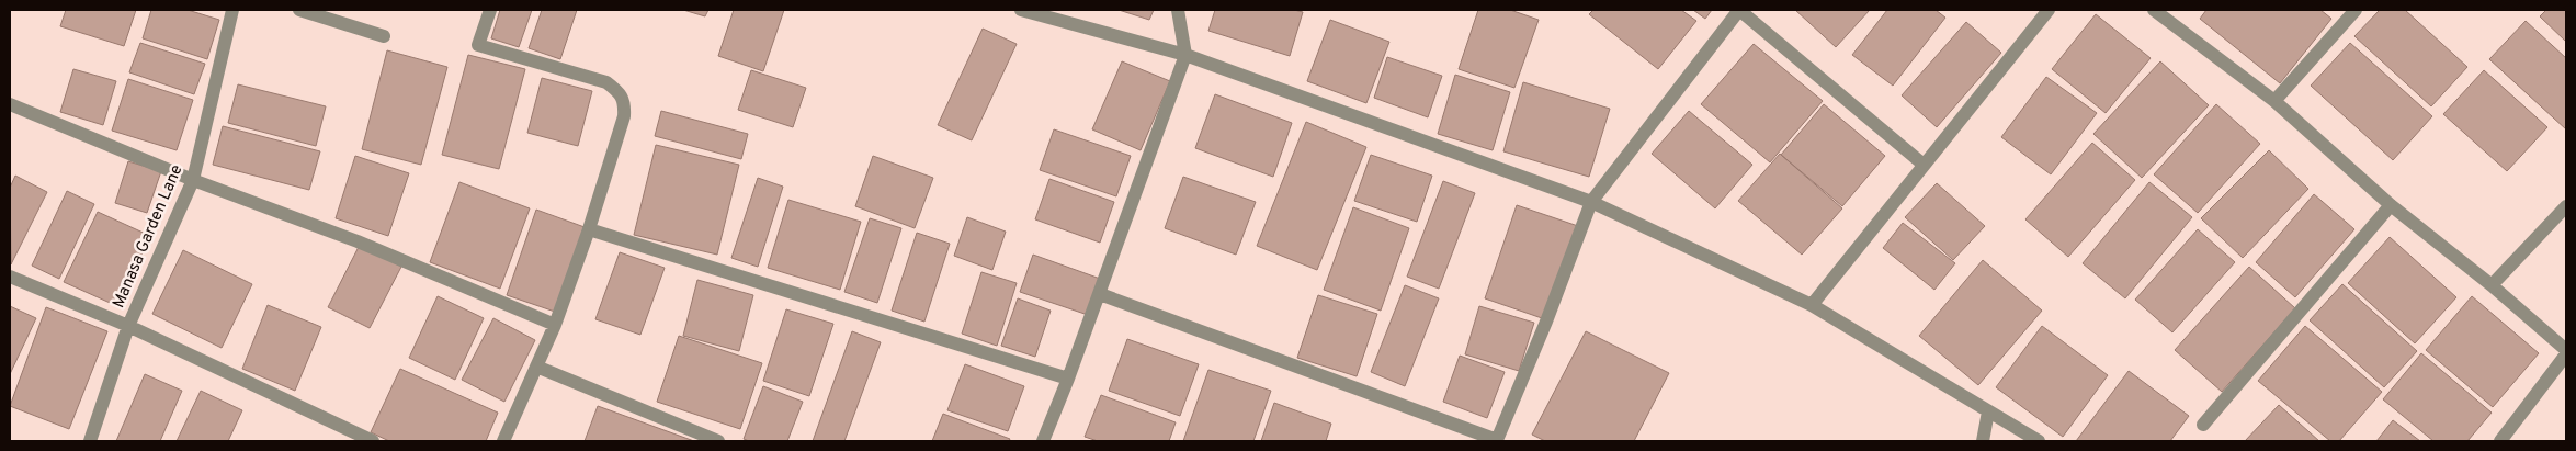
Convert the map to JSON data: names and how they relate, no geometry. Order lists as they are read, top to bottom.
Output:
{
  "streets": {
    "street": ["Manasa Garden Lane"]
  }
}
